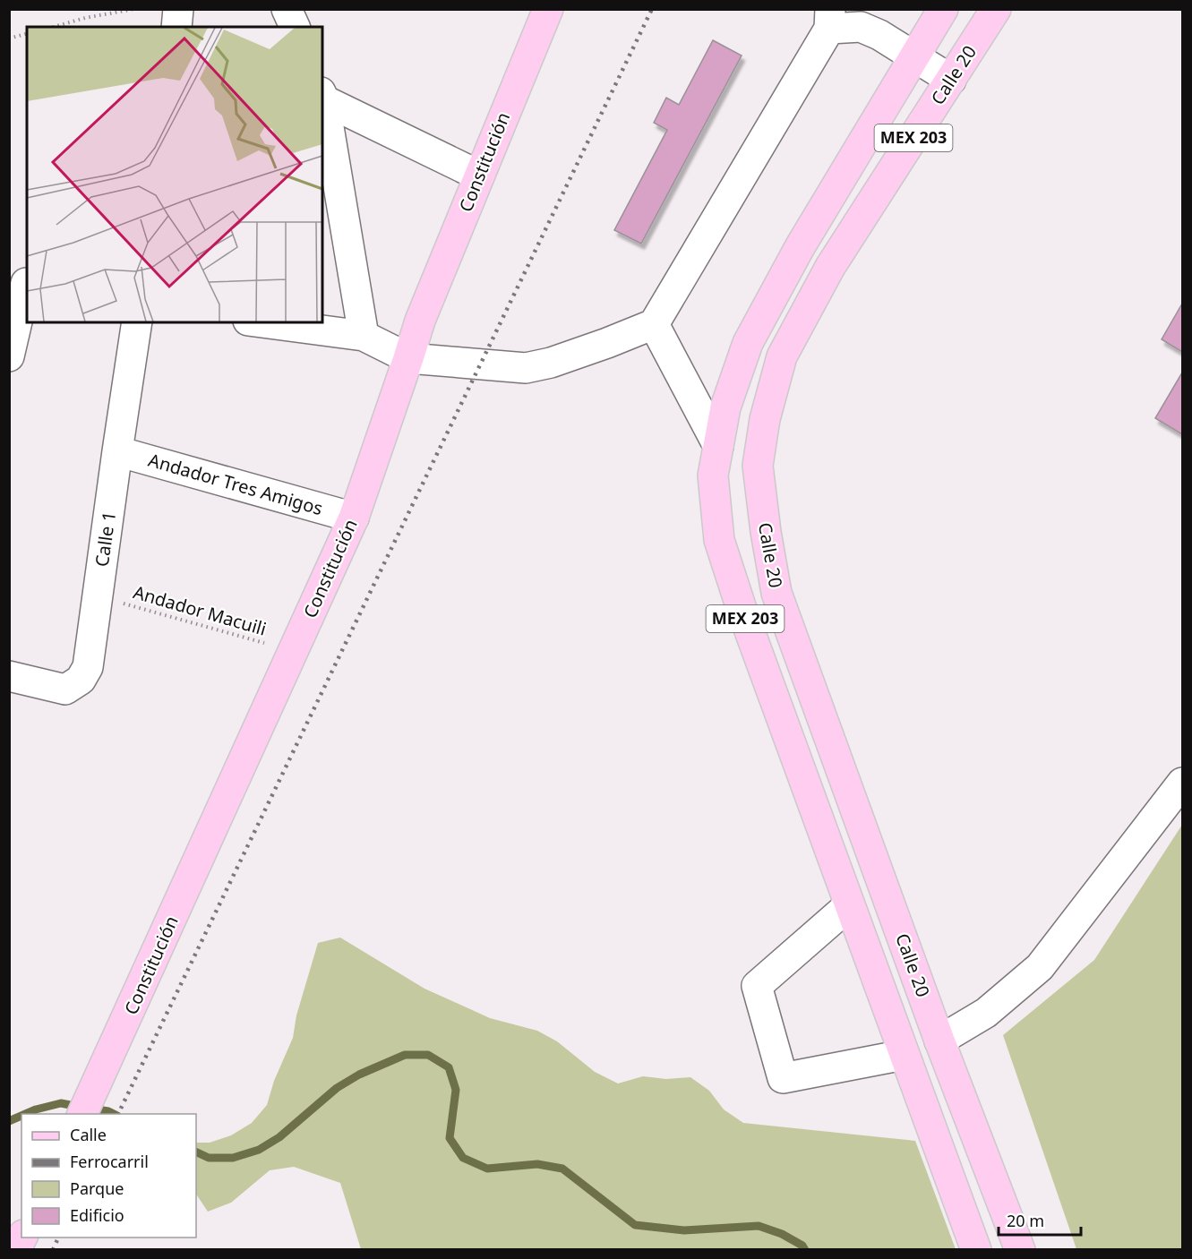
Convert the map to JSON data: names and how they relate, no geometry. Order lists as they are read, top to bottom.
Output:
{
  "streets": {
    "main road": ["Calle 20", "MEX 203", "Constitución"],
    "street": ["Andador Tres Amigos", "Calle 1"],
    "path": ["Andador Macuili"]
  },
  "crossings": [
    ["Constitución", "Andador Tres Amigos"],
    ["Constitución", "Andador Macuili"],
    ["Andador Tres Amigos", "Calle 1"],
    ["Calle 1", "Andador Macuili"]
  ],
  "legend": [
    "Calle",
    "Ferrocarril",
    "Parque",
    "Edificio"
  ],
  "scale_bar": "20 m"
}
